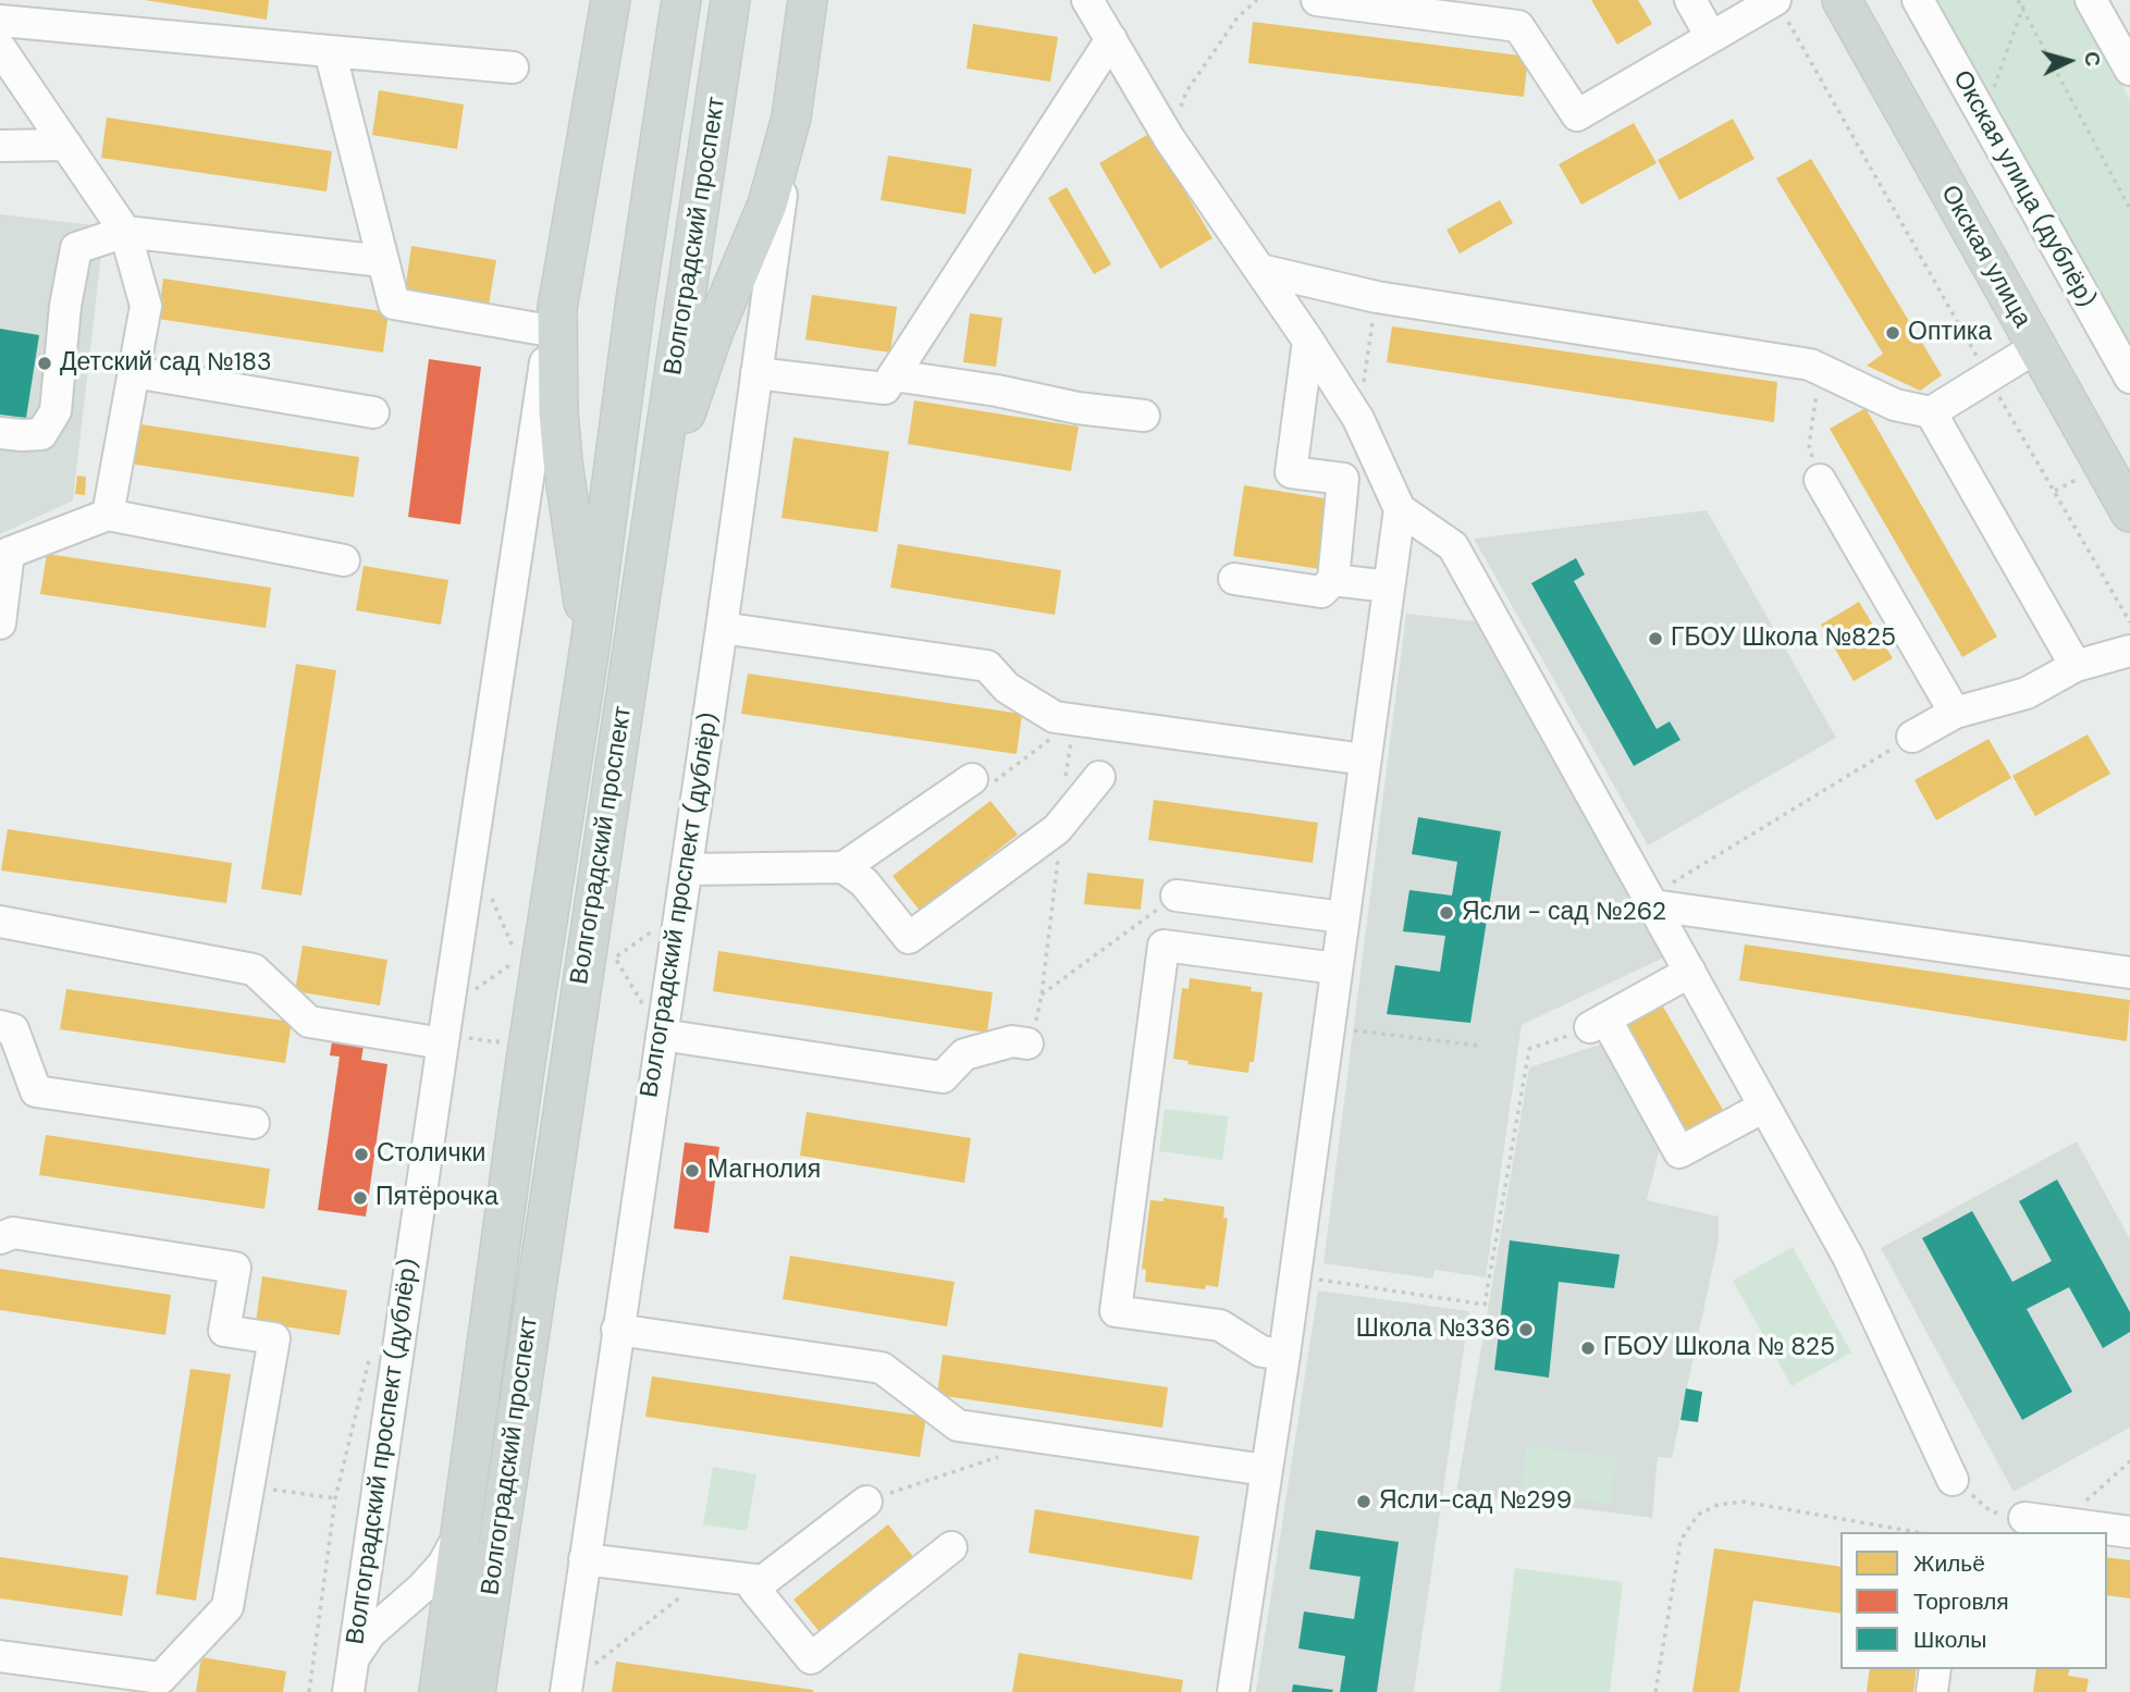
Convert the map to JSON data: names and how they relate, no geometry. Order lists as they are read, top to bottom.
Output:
{
  "streets": {
    "main road": ["Волгоградский проспект", "Окская улица", "Волгоградский проспект (дублёр)"],
    "street": ["Окская улица (дублёр)"]
  },
  "crossings": [
    ["Волгоградский проспект", "Волгоградский проспект (дублёр)"]
  ],
  "places": [
    "Оптика",
    "Детский сад №183",
    "ГБОУ Школа №825",
    "Ясли - сад №262",
    "Столички",
    "Магнолия",
    "Пятёрочка",
    "Школа №336",
    "ГБОУ Школа № 825",
    "Ясли-сад №299"
  ],
  "legend": ["Жильё", "Торговля", "Школы"],
  "north": "right"
}
